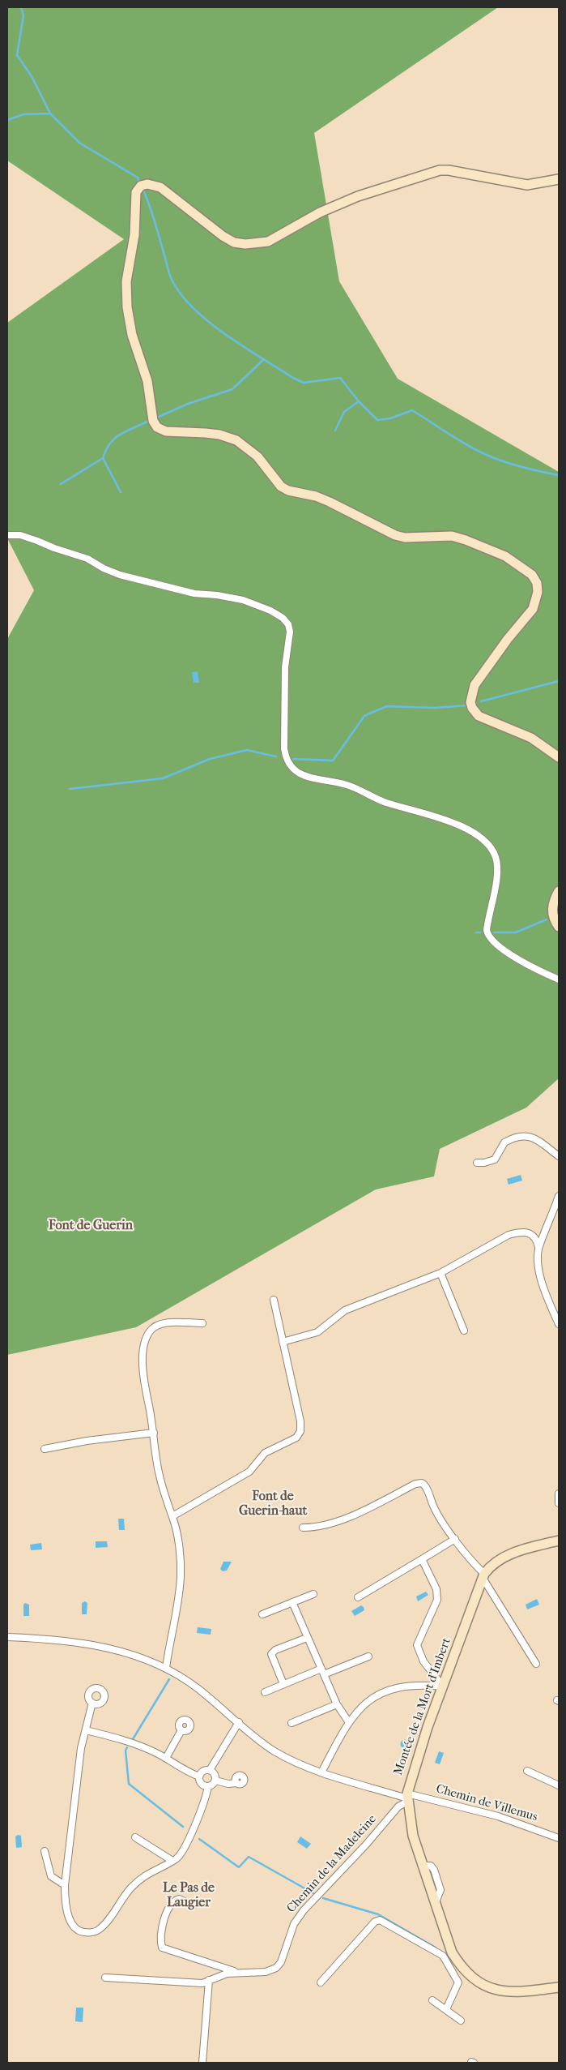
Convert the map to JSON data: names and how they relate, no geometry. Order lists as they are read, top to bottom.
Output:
{
  "streets": {
    "street": ["Montée de la Mort d'Imbert", "Chemin de Villemus", "Chemin de la Madeleine"]
  },
  "crossings": [
    ["Montée de la Mort d'Imbert", "Chemin de Villemus"],
    ["Montée de la Mort d'Imbert", "Chemin de la Madeleine"],
    ["Chemin de Villemus", "Chemin de la Madeleine"]
  ],
  "districts": ["Font de Guerin", "Font de Guerin-haut", "Le Pas de Laugier"]
}
